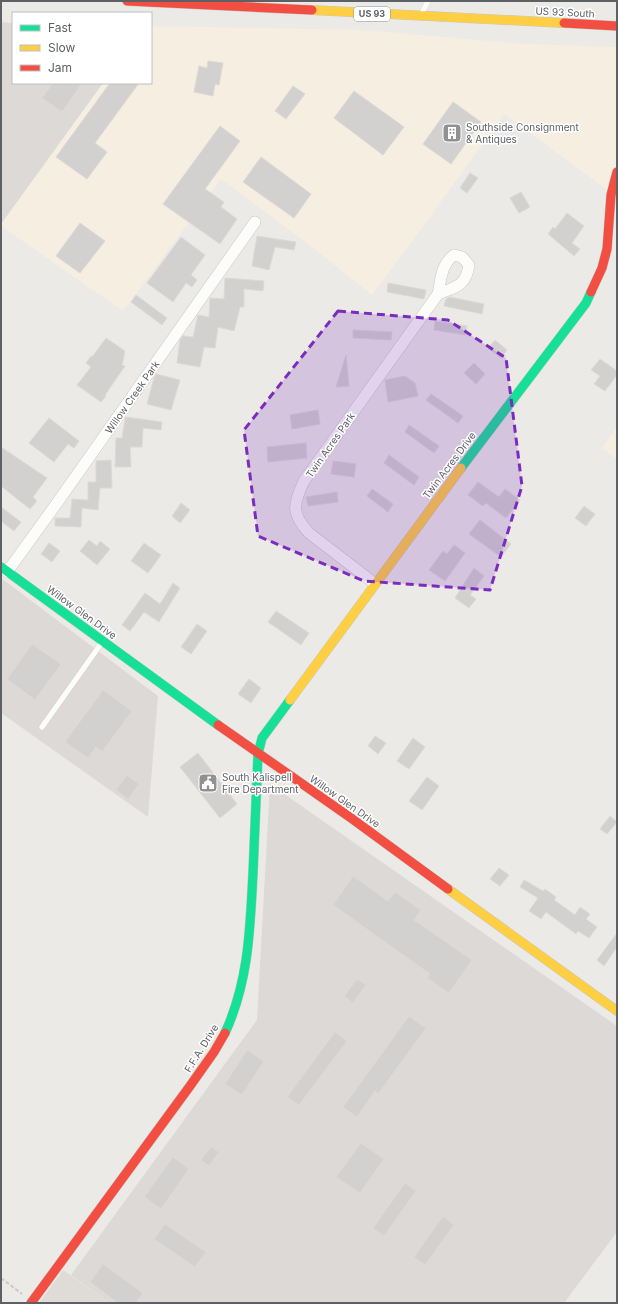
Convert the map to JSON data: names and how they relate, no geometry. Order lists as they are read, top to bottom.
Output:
{
  "streets": {
    "street": [
      "US 93 South",
      "US 93",
      "Willow Creek Park",
      "Twin Acres Park",
      "Twin Acres Drive",
      "Willow Glen Drive",
      "F.F.A. Drive"
    ]
  },
  "crossings": [
    ["Willow Creek Park", "Willow Glen Drive"],
    ["Twin Acres Park", "Twin Acres Drive"],
    ["Twin Acres Drive", "Willow Glen Drive"],
    ["Twin Acres Drive", "F.F.A. Drive"],
    ["Willow Glen Drive", "F.F.A. Drive"]
  ],
  "places": {
    "building": ["Southside Consignment & Antiques"],
    "public building": ["South Kalispell Fire Department"]
  },
  "legend": ["Fast", "Slow", "Jam"]
}
